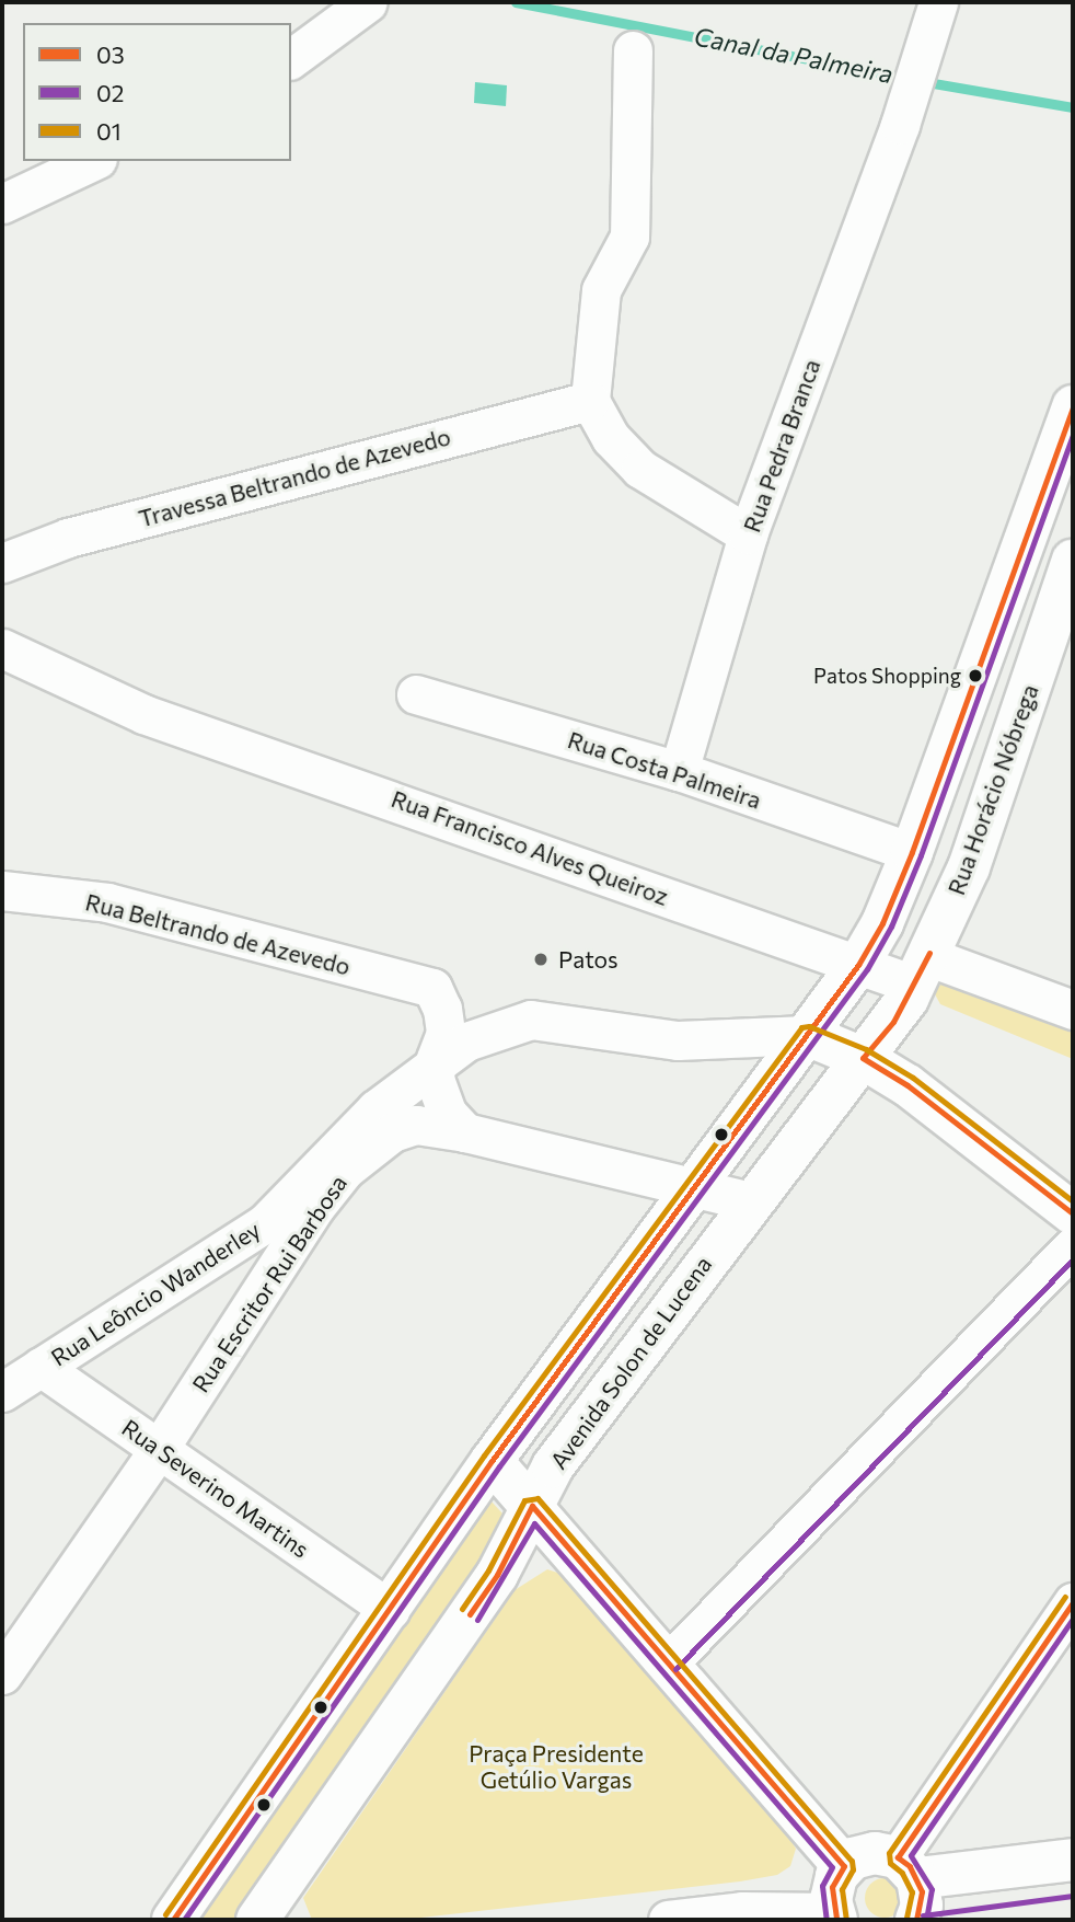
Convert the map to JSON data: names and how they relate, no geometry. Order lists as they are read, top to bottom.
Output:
{
  "streets": {
    "main road": ["Rua Horácio Nóbrega", "Rua Leôncio Wanderley", "Avenida Solon de Lucena"],
    "street": [
      "Rua Pedra Branca",
      "Travessa Beltrando de Azevedo",
      "Rua Costa Palmeira",
      "Rua Francisco Alves Queiroz",
      "Rua Beltrando de Azevedo",
      "Rua Escritor Rui Barbosa",
      "Rua Severino Martins"
    ]
  },
  "crossings": [
    ["Rua Pedra Branca", "Rua Costa Palmeira"],
    ["Rua Horácio Nóbrega", "Rua Francisco Alves Queiroz"],
    ["Rua Horácio Nóbrega", "Avenida Solon de Lucena"],
    ["Rua Francisco Alves Queiroz", "Avenida Solon de Lucena"],
    ["Rua Beltrando de Azevedo", "Rua Leôncio Wanderley"],
    ["Rua Escritor Rui Barbosa", "Avenida Solon de Lucena"],
    ["Rua Escritor Rui Barbosa", "Rua Severino Martins"],
    ["Rua Leôncio Wanderley", "Avenida Solon de Lucena"],
    ["Rua Leôncio Wanderley", "Rua Severino Martins"]
  ],
  "water": ["Canal da Palmeira"],
  "parks": ["Praça Presidente Getúlio Vargas"],
  "places": ["Patos Shopping", "Patos"],
  "lines": ["transit line 03", "transit line 02", "transit line 01"],
  "legend": ["03", "02", "01"]
}
